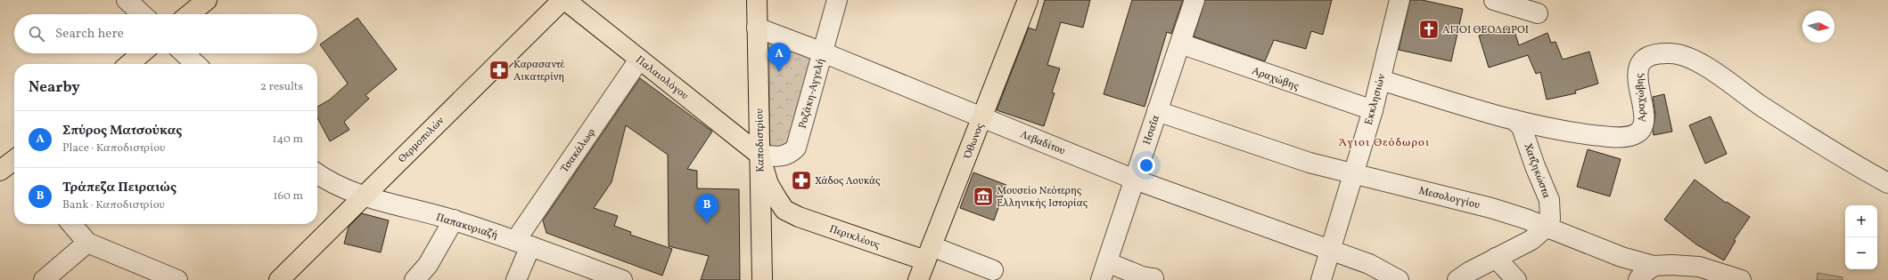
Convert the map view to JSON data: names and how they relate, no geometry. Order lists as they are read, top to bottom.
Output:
{
  "streets": {
    "main road": [
      "Παλαιολόγου",
      "Θερμοπυλών",
      "Καποδιστρίου",
      "Όθωνος",
      "Περικλέους"
    ],
    "street": [
      "Αραχώβης",
      "Ροζάκη-Αγγελή",
      "Εκκλησιών",
      "Ησαΐα",
      "Λεβαδίτου",
      "Τσακάλωφ",
      "Χατζηκώστα",
      "Μεσολογγίου",
      "Παπακυριαζή"
    ]
  },
  "crossings": [
    ["Παλαιολόγου", "Ροζάκη-Αγγελή"],
    ["Παλαιολόγου", "Καποδιστρίου"],
    ["Παλαιολόγου", "Τσακάλωφ"],
    ["Αραχώβης", "Εκκλησιών"],
    ["Αραχώβης", "Ησαΐα"],
    ["Αραχώβης", "Χατζηκώστα"],
    ["Ροζάκη-Αγγελή", "Καποδιστρίου"],
    ["Ροζάκη-Αγγελή", "Λεβαδίτου"],
    ["Εκκλησιών", "Λεβαδίτου"],
    ["Εκκλησιών", "Μεσολογγίου"],
    ["Ησαΐα", "Λεβαδίτου"],
    ["Ησαΐα", "Μεσολογγίου"],
    ["Θερμοπυλών", "Παπακυριαζή"],
    ["Καποδιστρίου", "Λεβαδίτου"],
    ["Όθωνος", "Λεβαδίτου"],
    ["Όθωνος", "Περικλέους"],
    ["Τσακάλωφ", "Παπακυριαζή"],
    ["Χατζηκώστα", "Μεσολογγίου"]
  ],
  "districts": ["Άγιοι Θεόδωροι"],
  "places": {
    "church": ["ΑΓΙΟΙ ΘΕΟΔΩΡΟΙ"],
    "pharmacy": ["Καρασαντέ Αικατερίνη", "Χάδος Λουκάς"],
    "museum": ["Μουσείο Νεότερης Ελληνικής Ιστορίας"]
  },
  "north": "right",
  "page": {
    "search": "Search here",
    "pins": ["A", "B"],
    "heading": ["Nearby", "2 results"],
    "list": [
      {
        "mark": "A",
        "name": "Σπύρος Ματσούκας",
        "note": "Place · Καποδιστρίου",
        "value": "140 m"
      },
      {
        "mark": "B",
        "name": "Τράπεζα Πειραιώς",
        "note": "Bank · Καποδιστρίου",
        "value": "160 m"
      }
    ],
    "map_buttons": ["+", "−"]
  }
}
